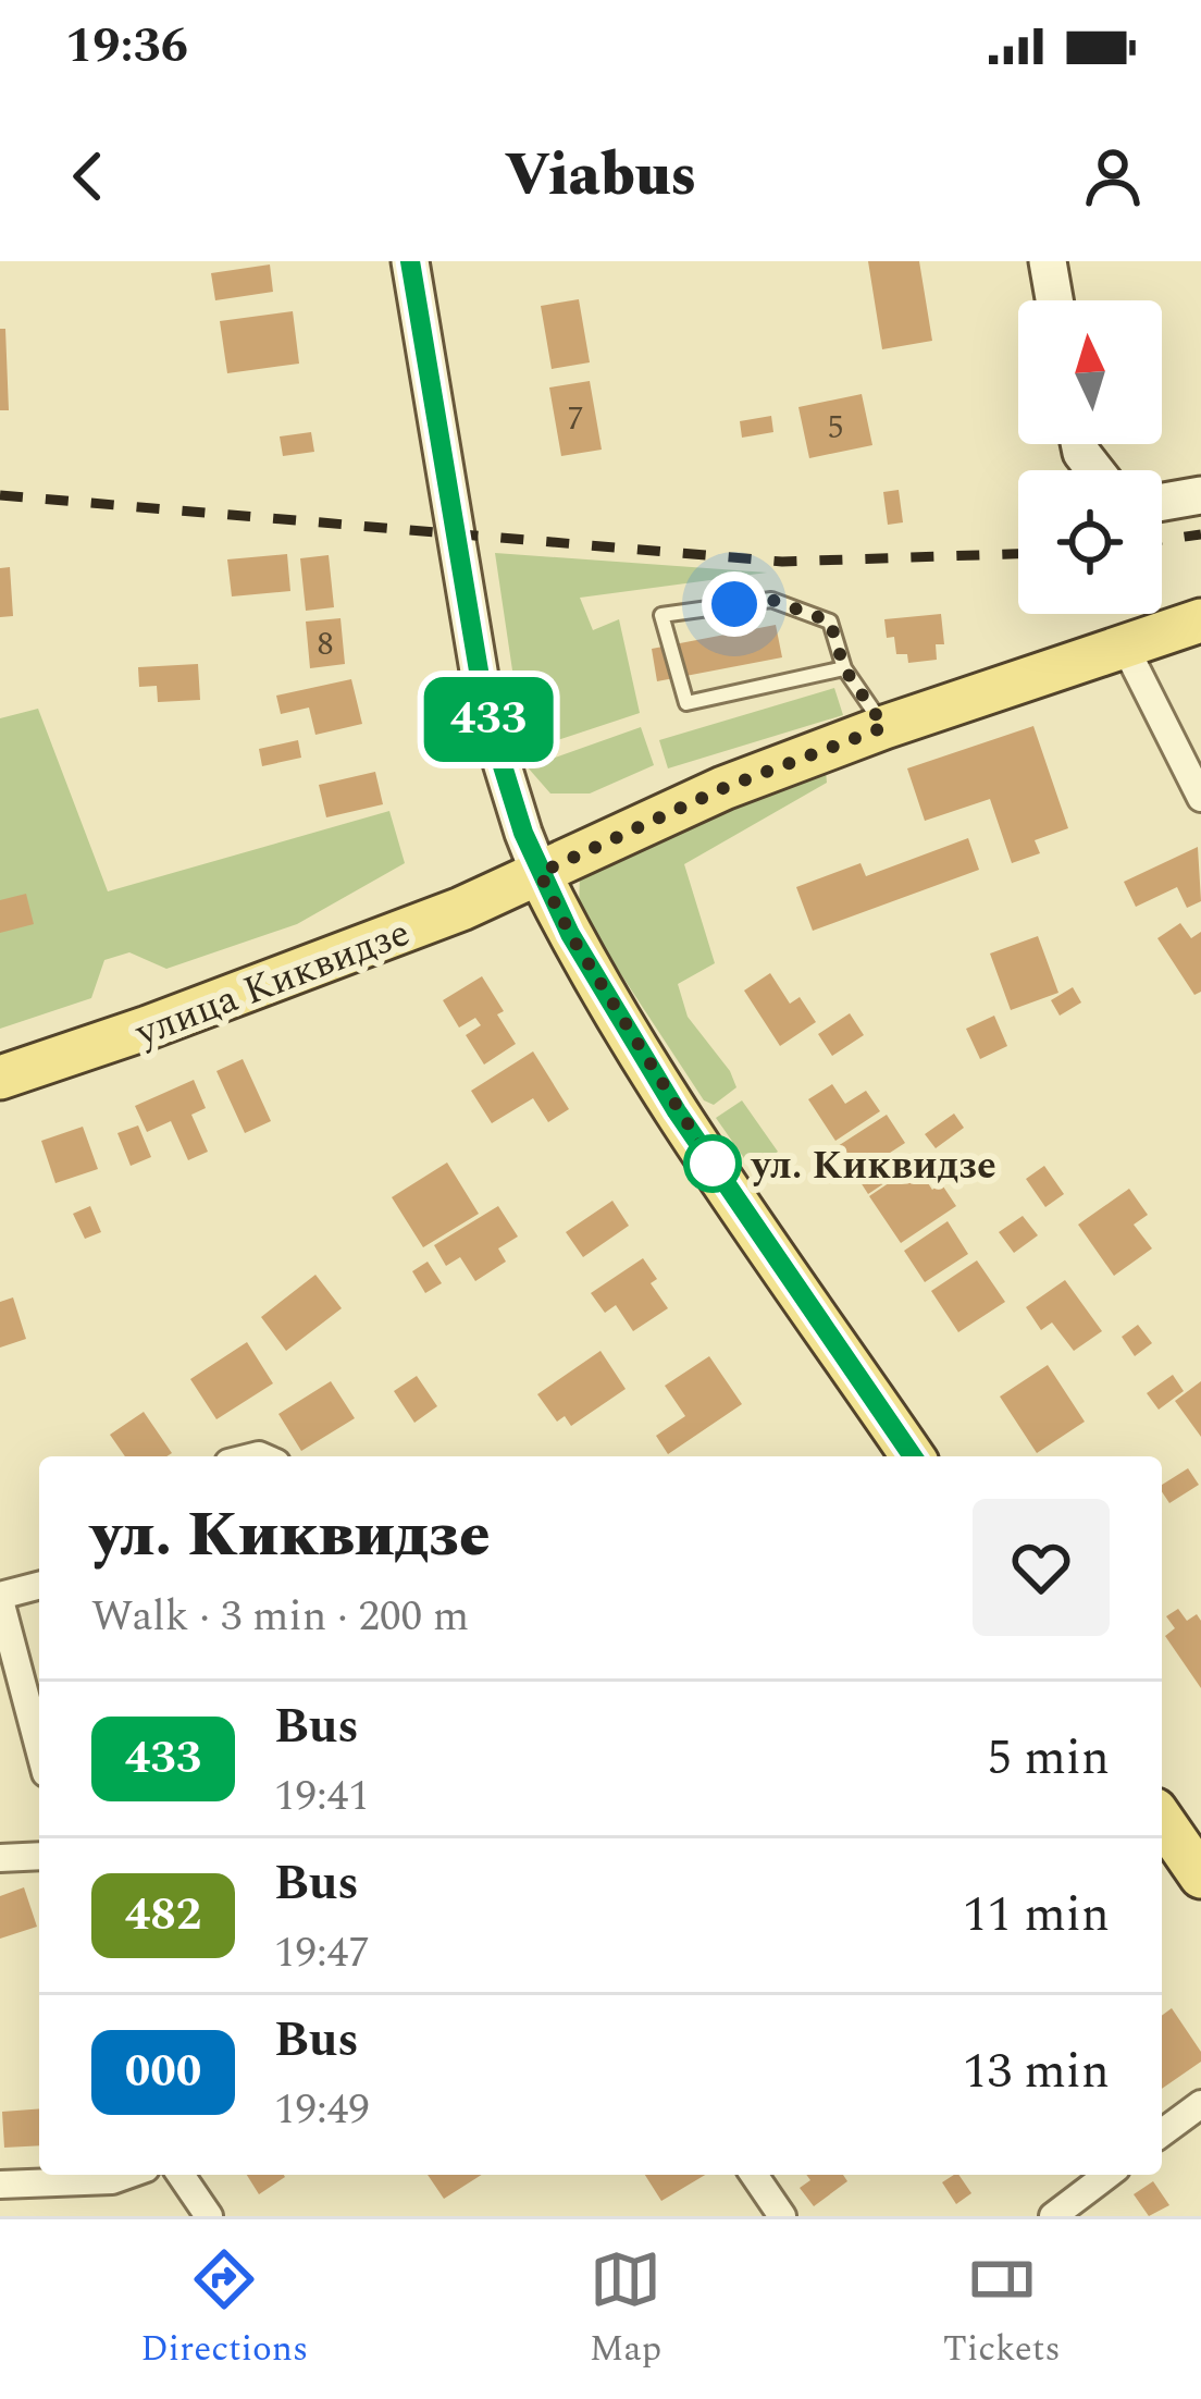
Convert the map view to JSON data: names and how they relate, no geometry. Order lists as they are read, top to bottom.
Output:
{
  "streets": {
    "main road": ["улица Киквидзе"]
  },
  "places": ["ул. Киквидзе"],
  "lines": ["bus line 433"],
  "house_numbers": ["7", "5", "8"],
  "north": "top",
  "page": {
    "status": "19:36",
    "header": "Viabus",
    "on_map": "433",
    "heading": ["ул. Киквидзе", "Walk · 3 min · 200 m"],
    "list": [
      {
        "mark": "433",
        "name": "Bus",
        "note": "19:41",
        "value": "5 min"
      },
      {
        "mark": "482",
        "name": "Bus",
        "note": "19:47",
        "value": "11 min"
      },
      {
        "mark": "000",
        "name": "Bus",
        "note": "19:49",
        "value": "13 min"
      }
    ],
    "tabs": ["Directions", "Map", "Tickets"]
  }
}
